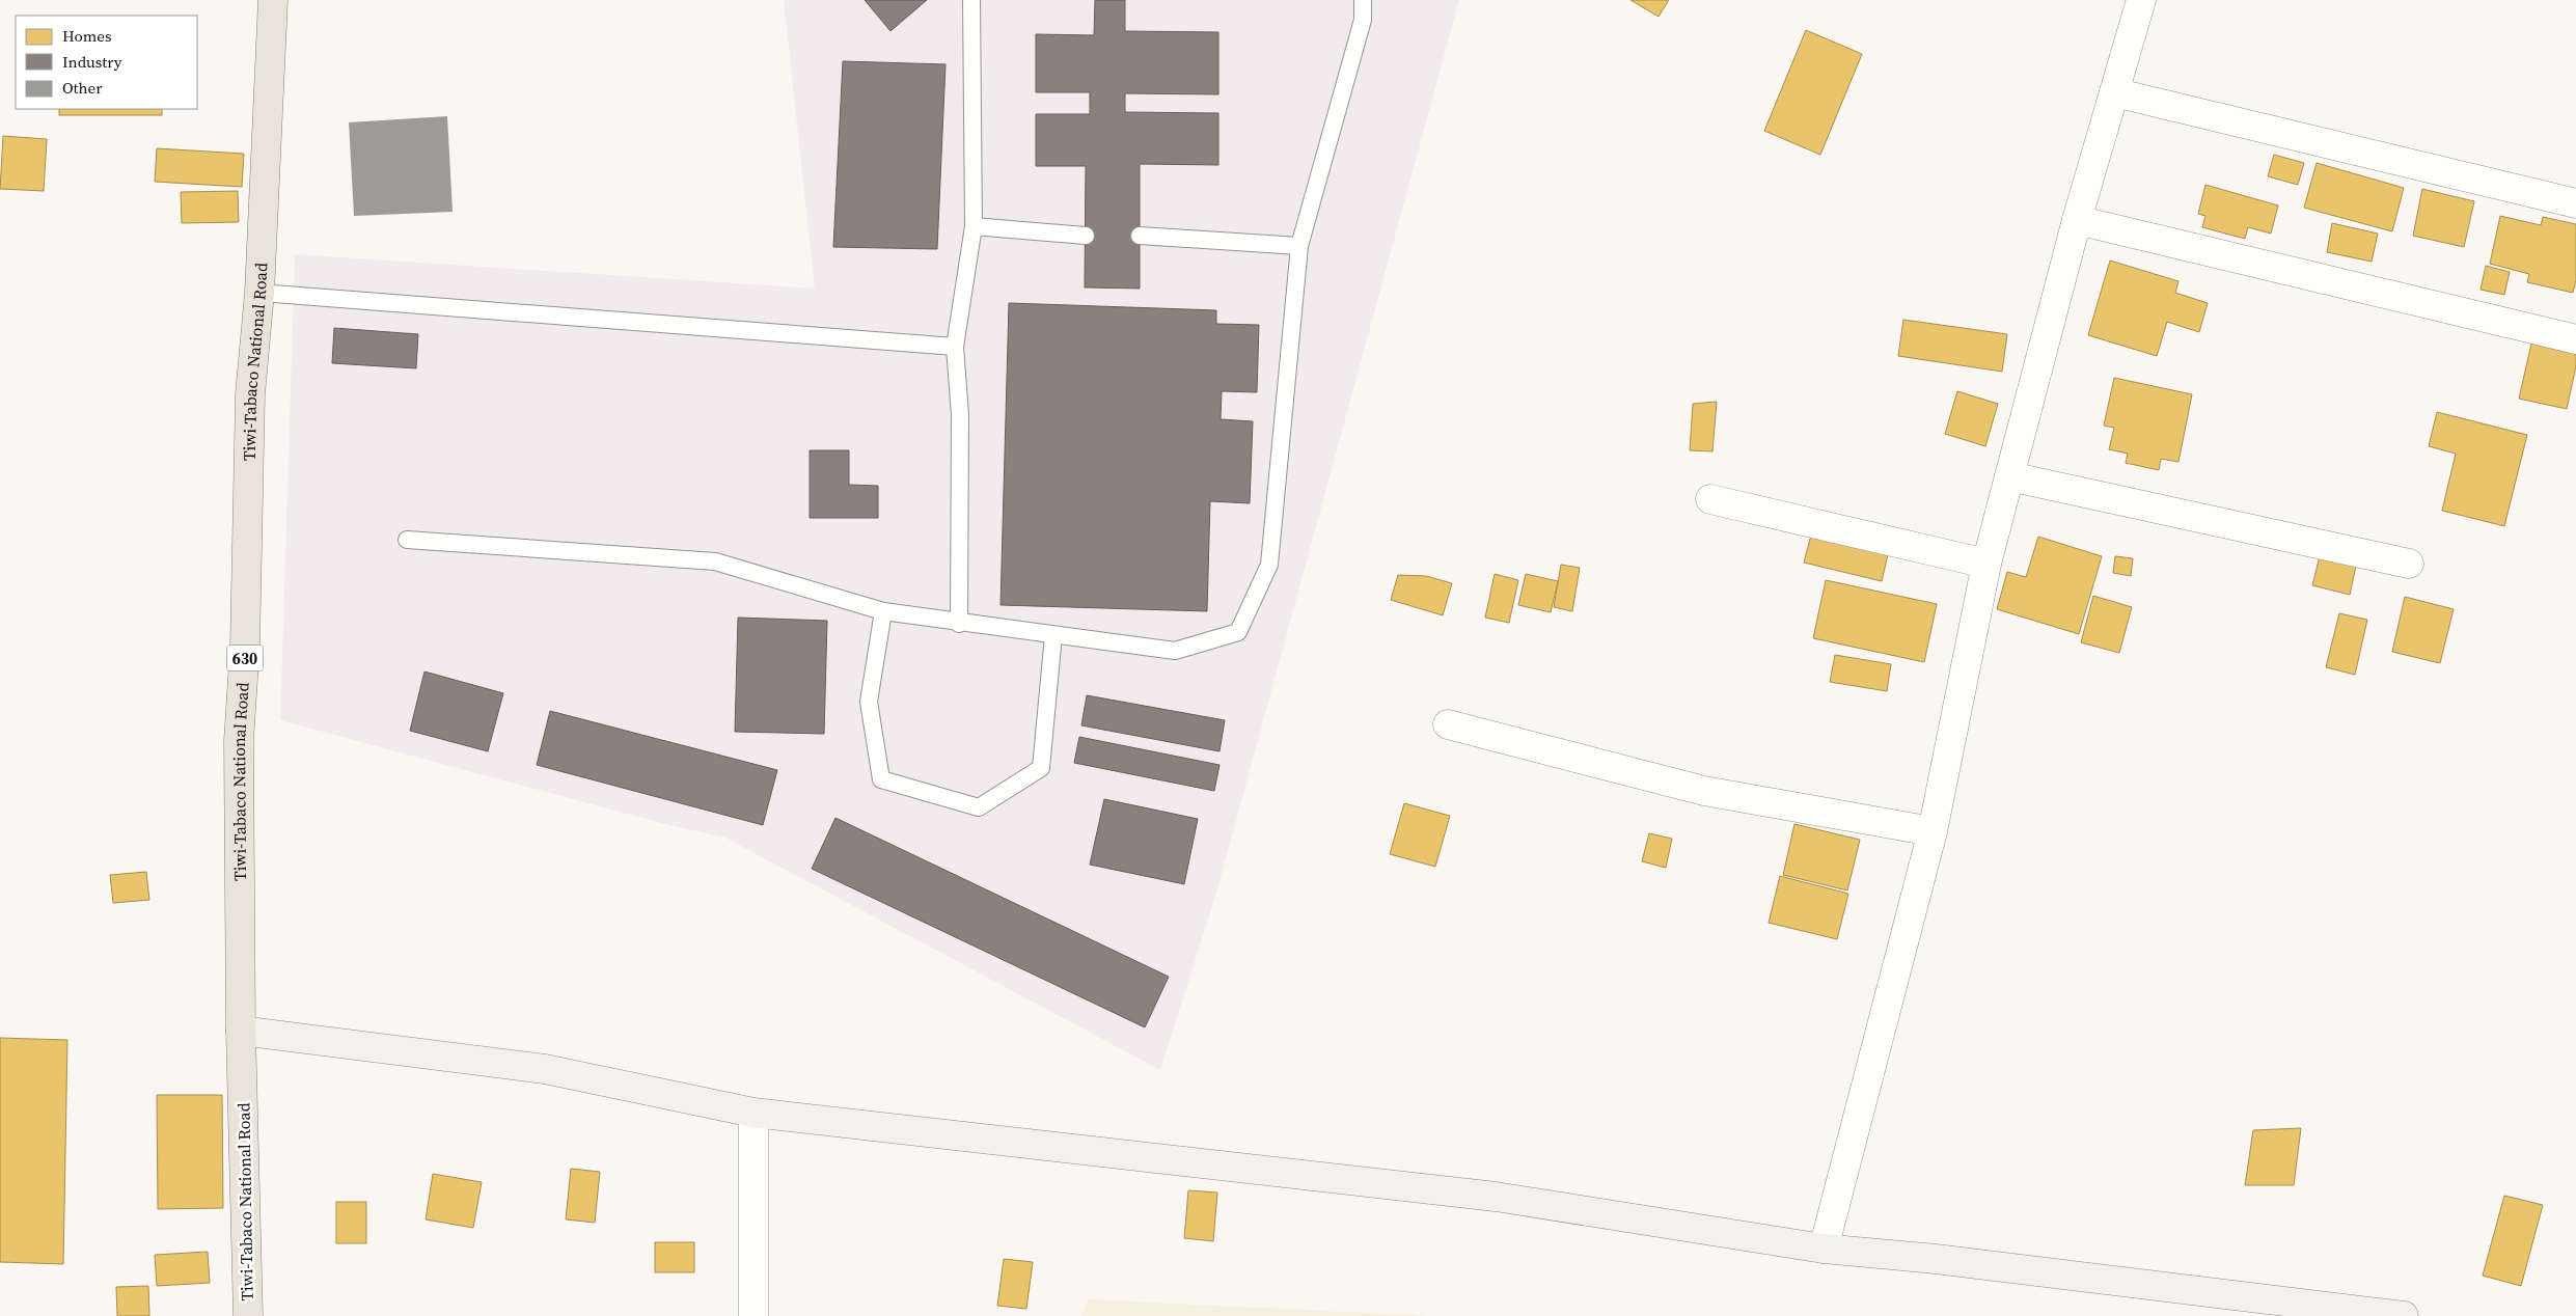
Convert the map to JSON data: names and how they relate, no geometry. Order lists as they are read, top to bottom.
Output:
{
  "streets": {
    "main road": ["Tiwi-Tabaco National Road", "630"]
  },
  "legend": ["Homes", "Industry", "Other"]
}
